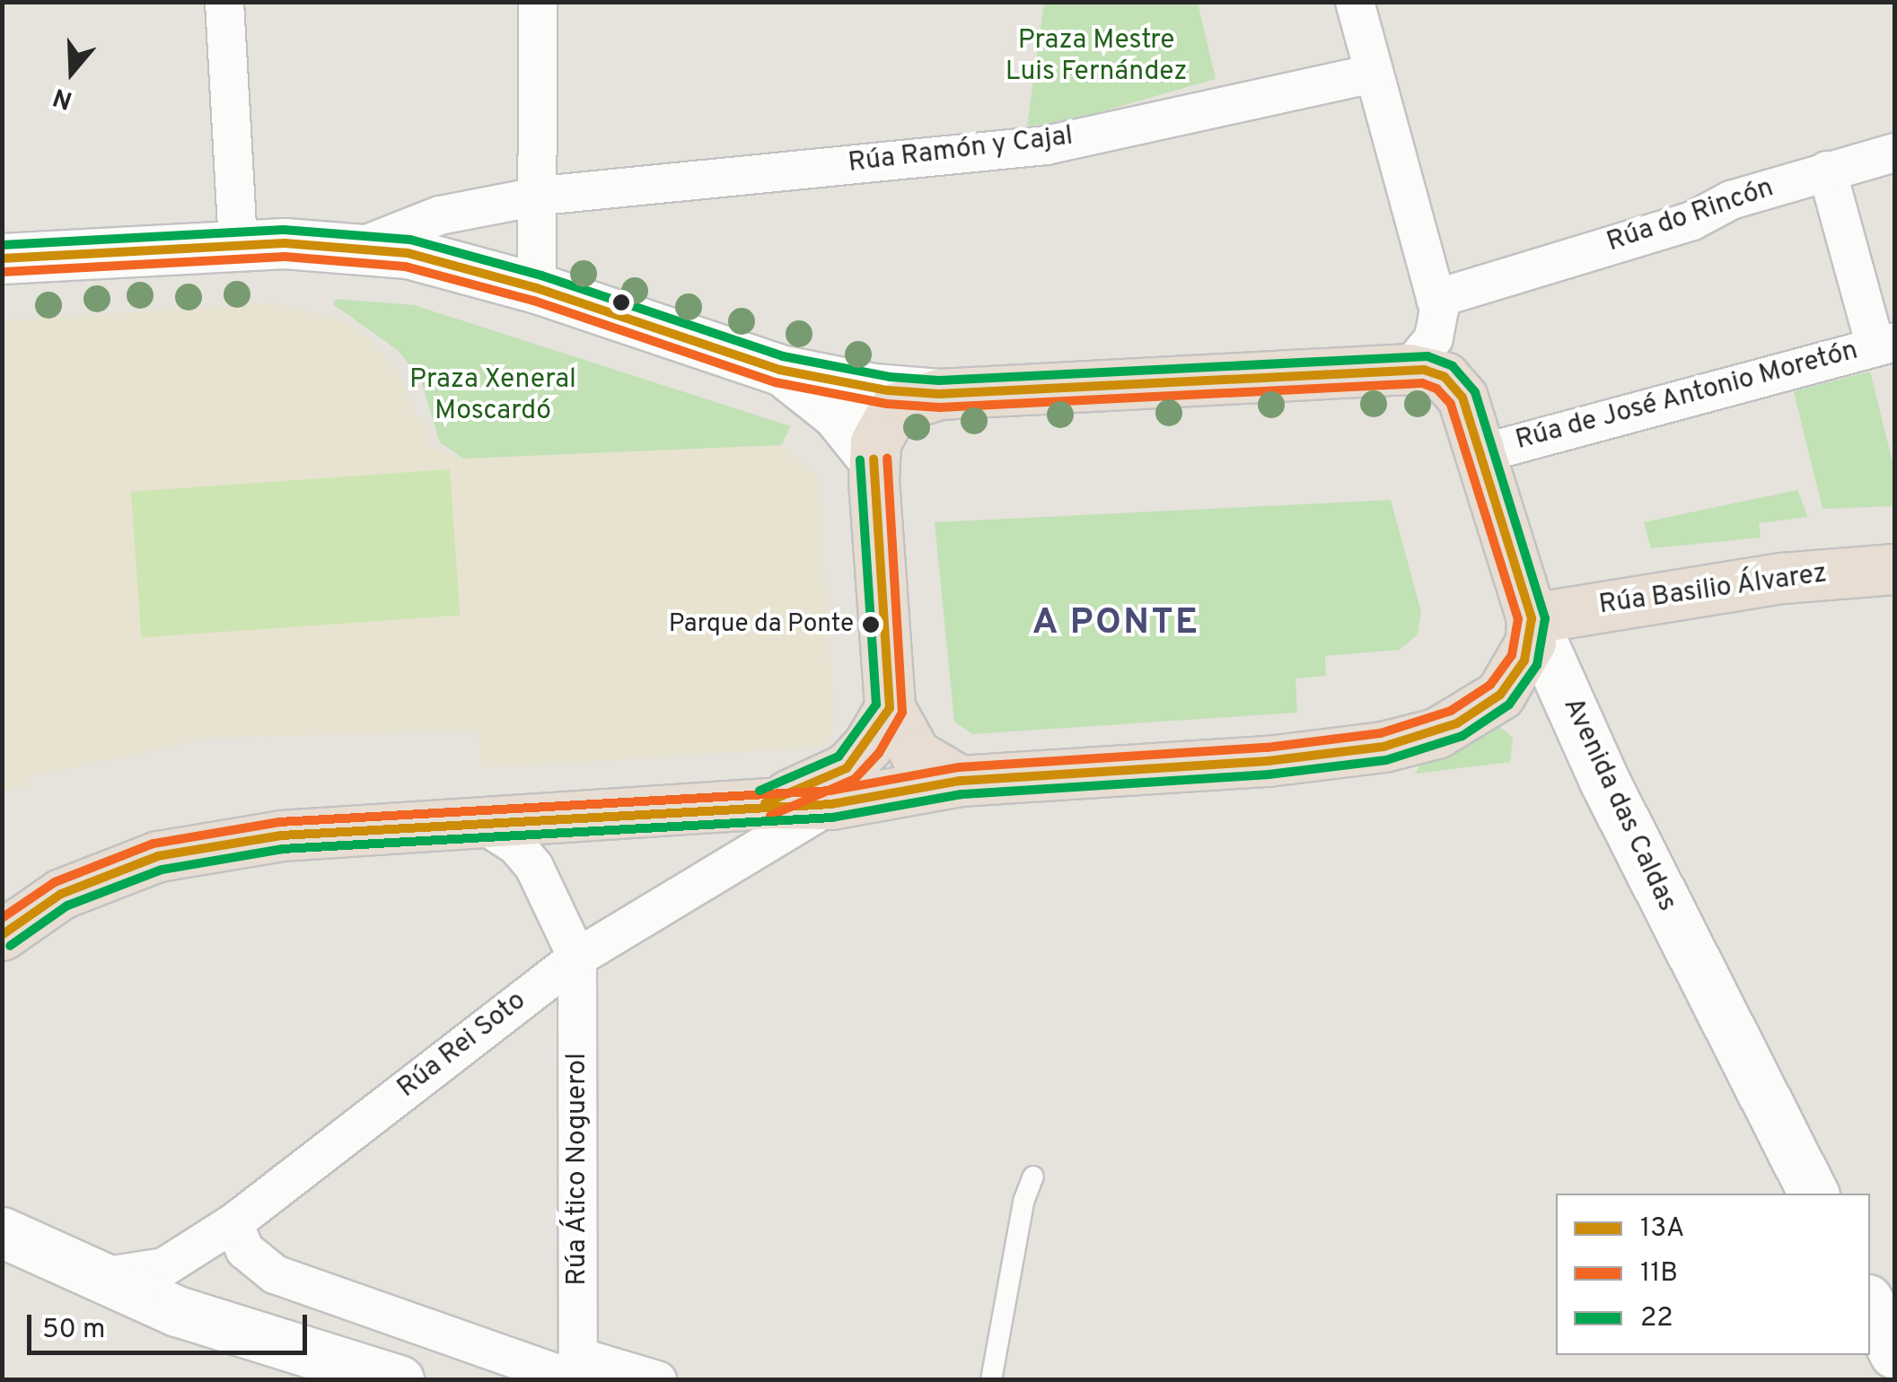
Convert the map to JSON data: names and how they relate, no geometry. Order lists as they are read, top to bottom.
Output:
{
  "streets": {
    "highway": ["Rúa Basilio Álvarez", "Avenida das Caldas"],
    "street": [
      "Rúa Ramón y Cajal",
      "Rúa do Rincón",
      "Rúa de José Antonio Moretón",
      "Rúa Rei Soto",
      "Rúa Ático Noguerol"
    ]
  },
  "crossings": [
    ["Rúa de José Antonio Moretón", "Avenida das Caldas"],
    ["Rúa Basilio Álvarez", "Avenida das Caldas"],
    ["Rúa Rei Soto", "Rúa Ático Noguerol"]
  ],
  "districts": ["A PONTE"],
  "parks": ["Praza Mestre Luis Fernández", "Praza Xeneral Moscardó"],
  "places": ["Parque da Ponte"],
  "lines": ["transit line 22", "transit line 13A", "transit line 11B"],
  "legend": ["13A", "11B", "22"],
  "scale_bar": "50 m",
  "north": "bottom"
}
